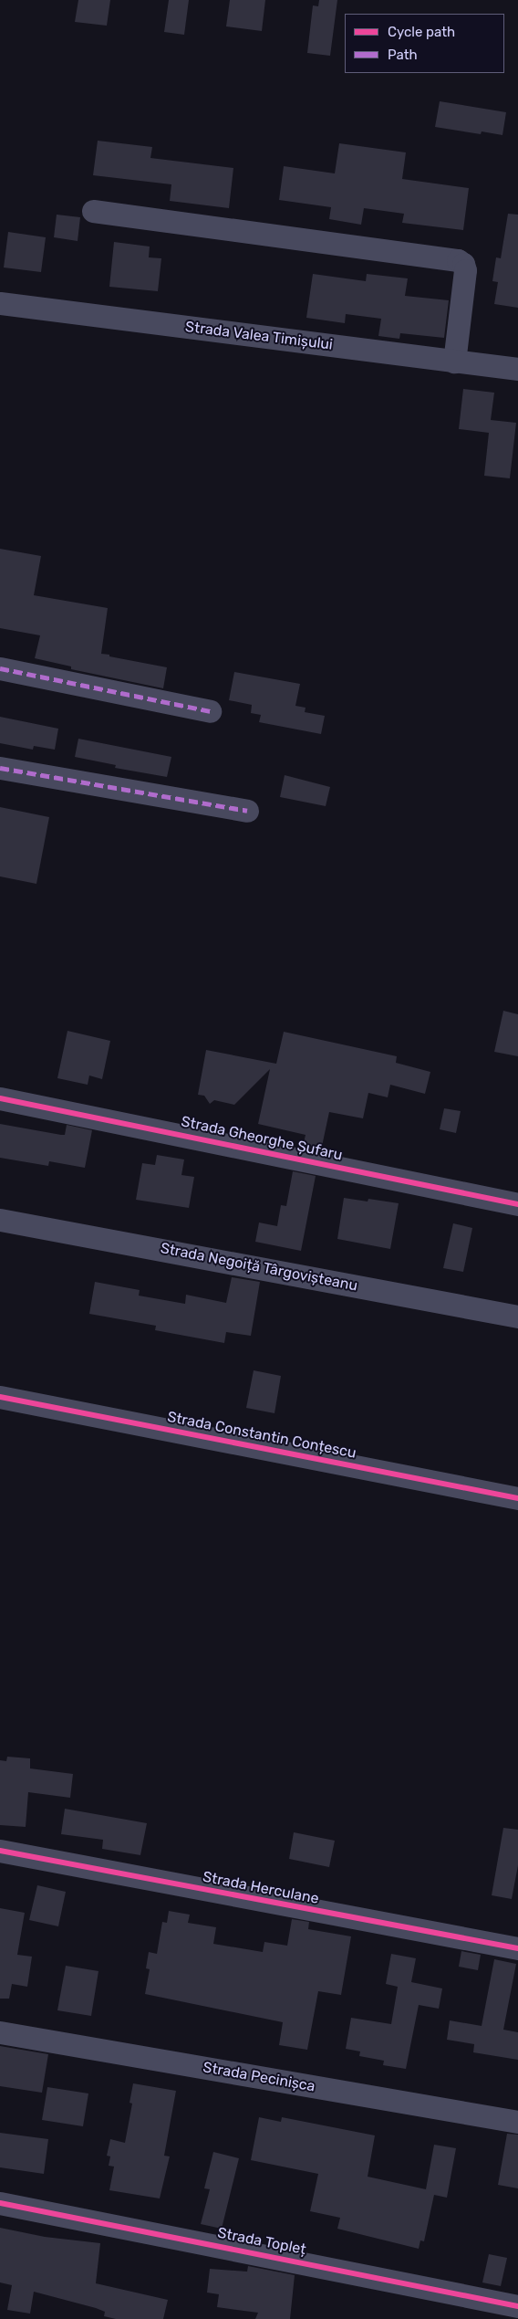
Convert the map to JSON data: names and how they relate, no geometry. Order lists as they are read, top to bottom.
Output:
{
  "streets": {
    "street": [
      "Strada Valea Timișului",
      "Strada Gheorghe Șufaru",
      "Strada Negoiță Târgovișteanu",
      "Strada Constantin Conțescu",
      "Strada Herculane",
      "Strada Pecinișca",
      "Strada Topleț"
    ]
  },
  "legend": ["Cycle path", "Path"]
}
